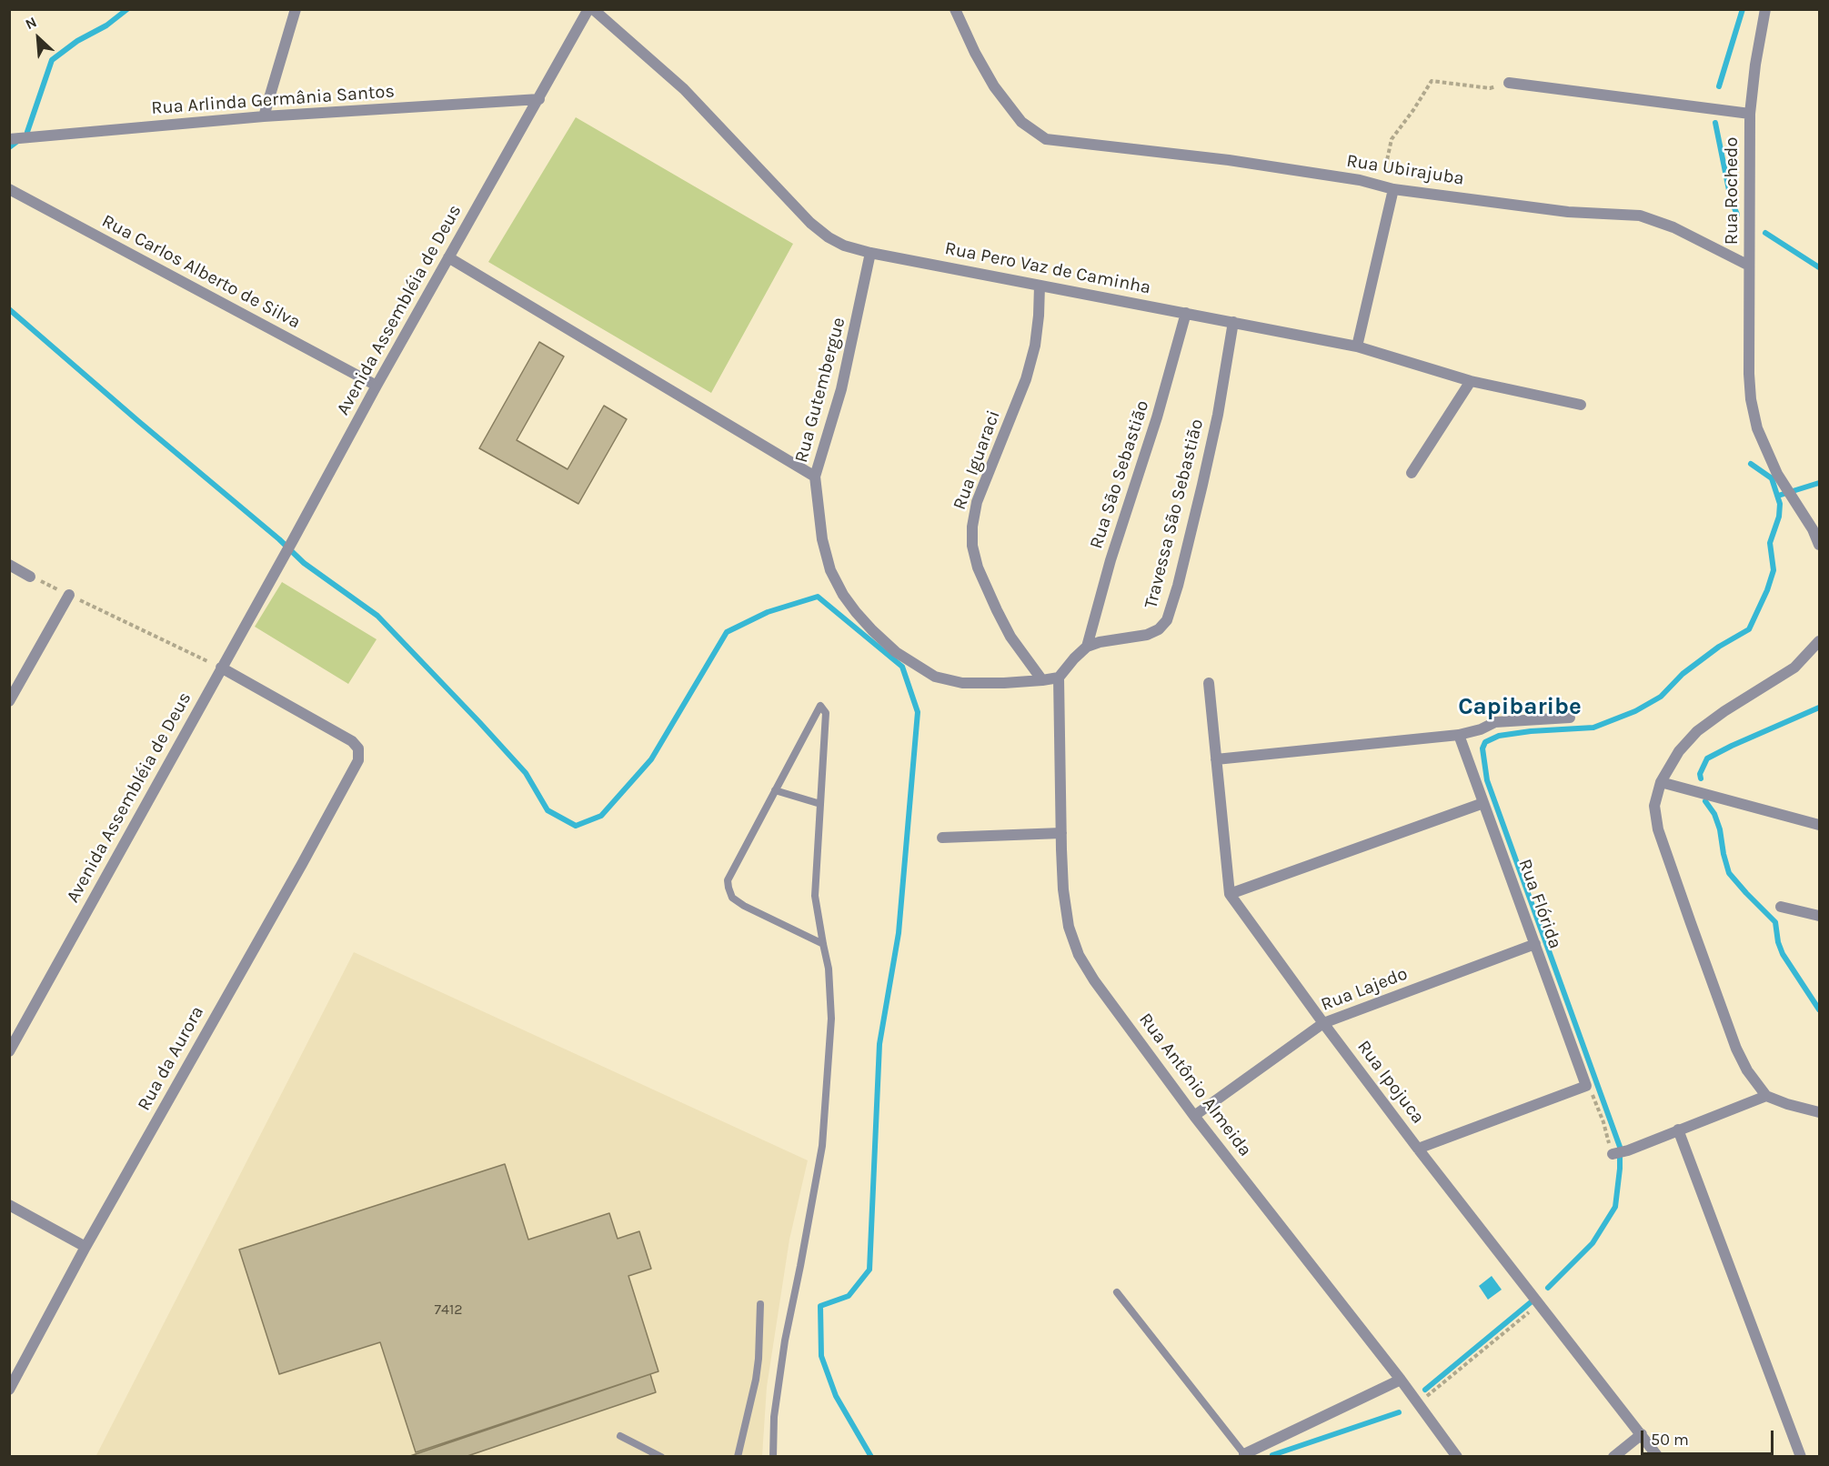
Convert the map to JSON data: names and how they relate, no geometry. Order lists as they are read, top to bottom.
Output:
{
  "streets": {
    "street": [
      "Rua Arlinda Germânia Santos",
      "Rua Ubirajuba",
      "Rua Rochedo",
      "Rua Pero Vaz de Caminha",
      "Rua Carlos Alberto de Silva",
      "Avenida Assembléia de Deus",
      "Rua Gutembergue",
      "Rua Iguaraci",
      "Rua São Sebastião",
      "Travessa São Sebastião",
      "Rua Flórida",
      "Rua Lajedo",
      "Rua da Aurora",
      "Rua Ipojuca",
      "Rua Antônio Almeida"
    ]
  },
  "crossings": [
    ["Rua Arlinda Germânia Santos", "Avenida Assembléia de Deus"],
    ["Rua Ubirajuba", "Rua Rochedo"],
    ["Rua Pero Vaz de Caminha", "Avenida Assembléia de Deus"],
    ["Rua Pero Vaz de Caminha", "Rua Gutembergue"],
    ["Rua Pero Vaz de Caminha", "Rua Iguaraci"],
    ["Rua Pero Vaz de Caminha", "Rua São Sebastião"],
    ["Rua Pero Vaz de Caminha", "Travessa São Sebastião"],
    ["Rua Carlos Alberto de Silva", "Avenida Assembléia de Deus"],
    ["Avenida Assembléia de Deus", "Rua da Aurora"],
    ["Rua Gutembergue", "Rua Iguaraci"],
    ["Rua São Sebastião", "Travessa São Sebastião"],
    ["Rua Flórida", "Rua Lajedo"],
    ["Rua Lajedo", "Rua Ipojuca"],
    ["Rua Lajedo", "Rua Antônio Almeida"]
  ],
  "districts": ["Capibaribe"],
  "house_numbers": ["7412"],
  "scale_bar": "50 m",
  "north": "top left"
}
